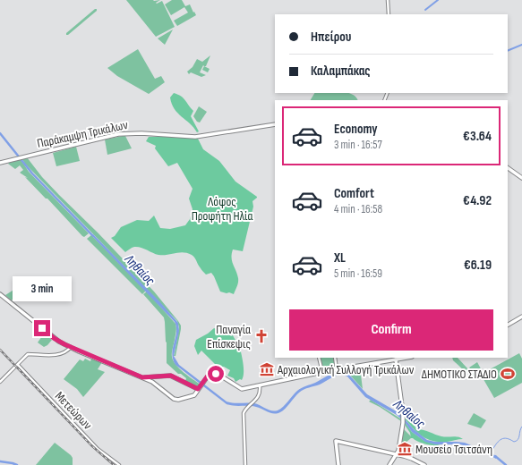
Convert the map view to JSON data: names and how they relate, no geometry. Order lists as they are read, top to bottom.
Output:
{
  "streets": {
    "main road": ["Παράκαμψη Τρικάλων", "Μετεώρων"]
  },
  "water": ["Ληθαίος"],
  "parks": ["Λόφος Προφήτη Ηλία"],
  "places": {
    "church": ["Παναγία Επίσκεψις"],
    "museum": ["Αρχαιολογική Συλλογή Τρικάλων", "Μουσείο Τσιτσάνη"],
    "sports": ["ΔΗΜΟΤΙΚΟ ΣΤΑΔΙΟ"]
  },
  "page": {
    "banner": ["Ηπείρου", "Καλαμπάκας"],
    "list": [
      {
        "name": "Economy",
        "note": "3 min · 16:57",
        "value": "€3.64"
      },
      {
        "name": "Comfort",
        "note": "4 min · 16:58",
        "value": "€4.92"
      },
      {
        "name": "XL",
        "note": "5 min · 16:59",
        "value": "€6.19"
      }
    ],
    "bubble": "3 min",
    "buttons": "Confirm"
  }
}
